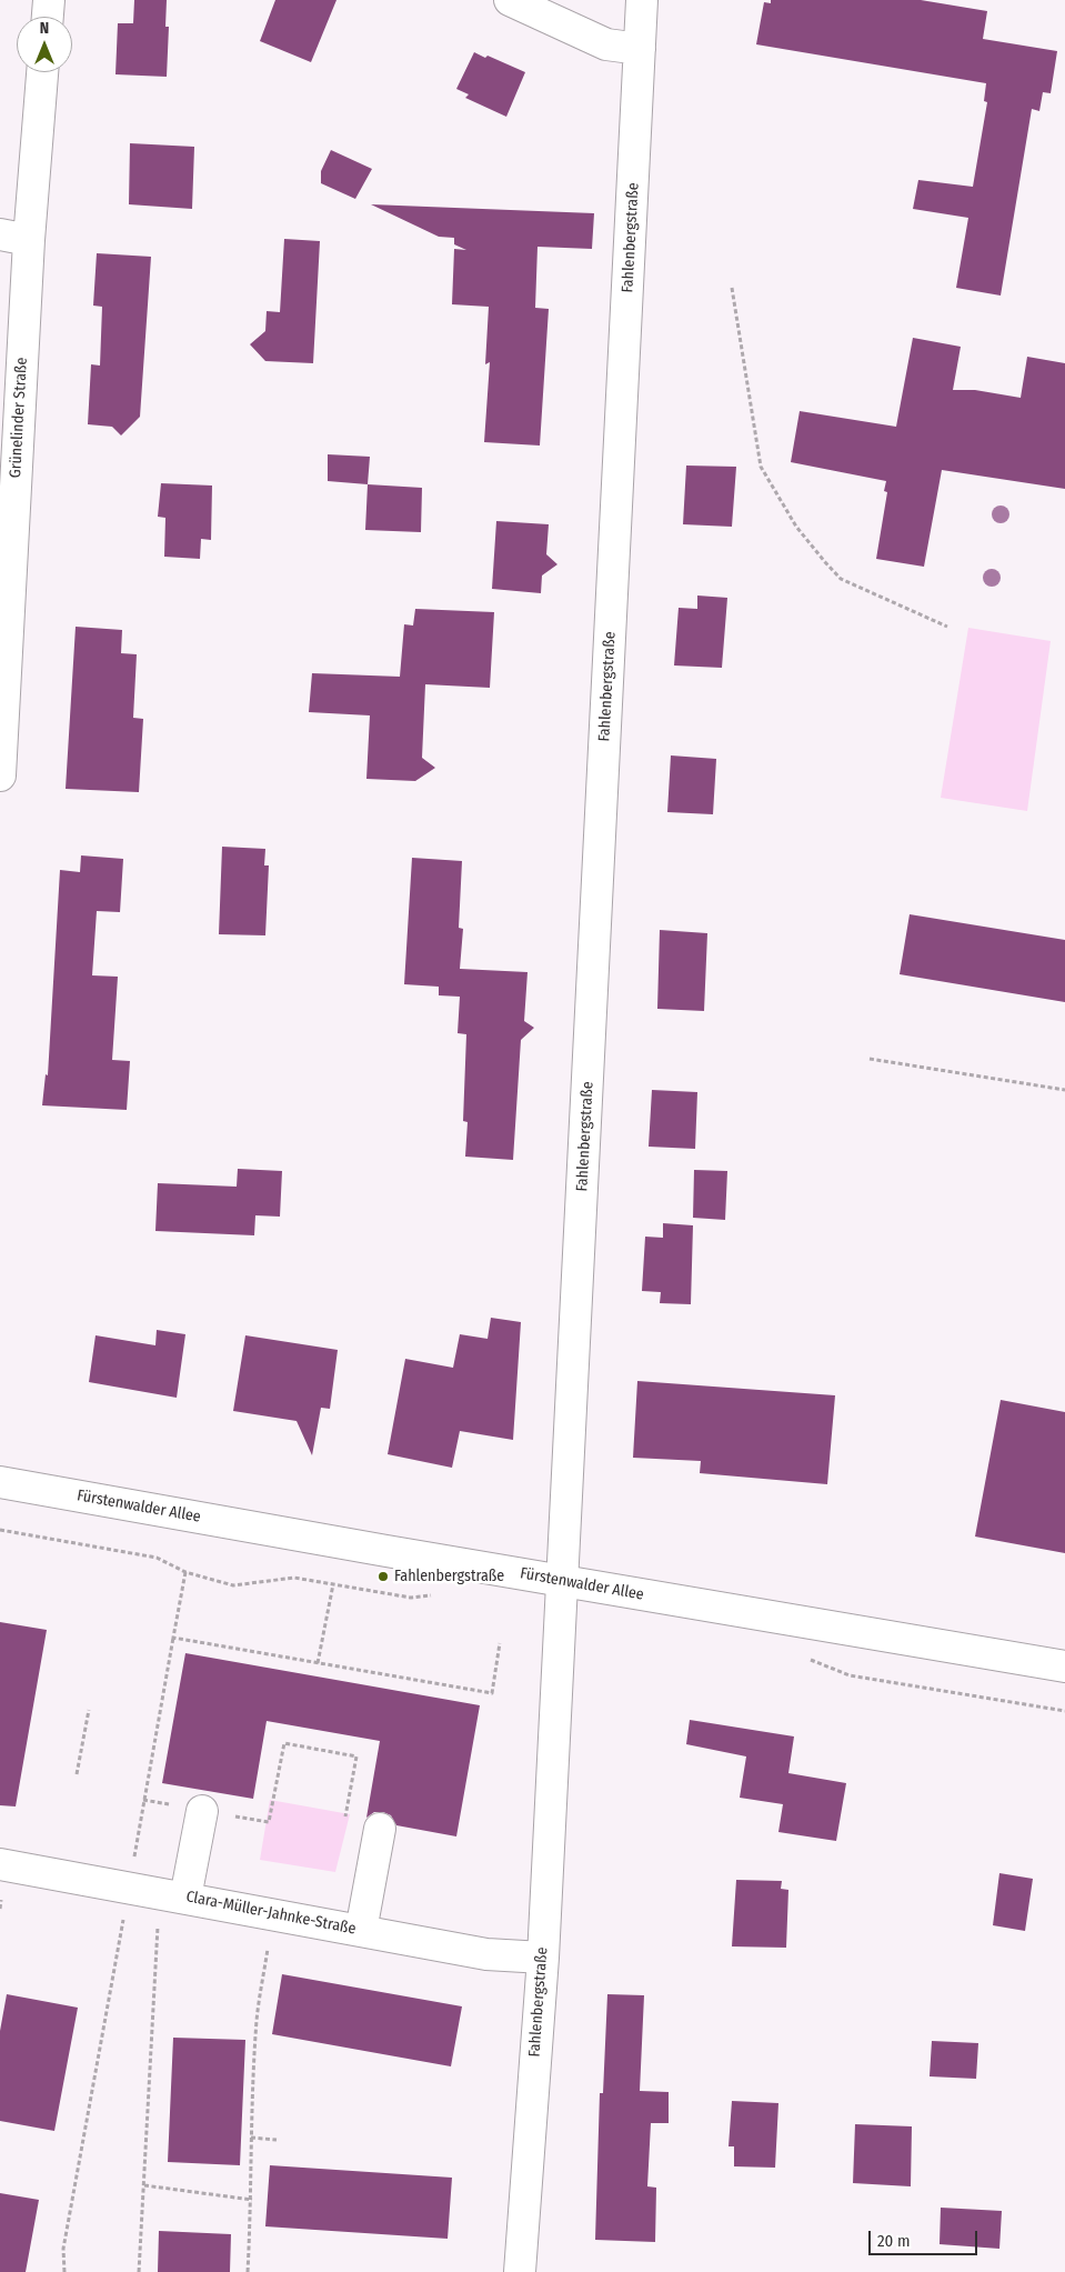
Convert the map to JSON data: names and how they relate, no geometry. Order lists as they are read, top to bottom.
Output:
{
  "streets": {
    "street": [
      "Fahlenbergstraße",
      "Grünelinder Straße",
      "Fürstenwalder Allee",
      "Clara-Müller-Jahnke-Straße"
    ]
  },
  "crossings": [
    ["Fahlenbergstraße", "Fürstenwalder Allee"],
    ["Fahlenbergstraße", "Clara-Müller-Jahnke-Straße"]
  ],
  "places": ["Fahlenbergstraße"],
  "scale_bar": "20 m",
  "north": "top"
}
